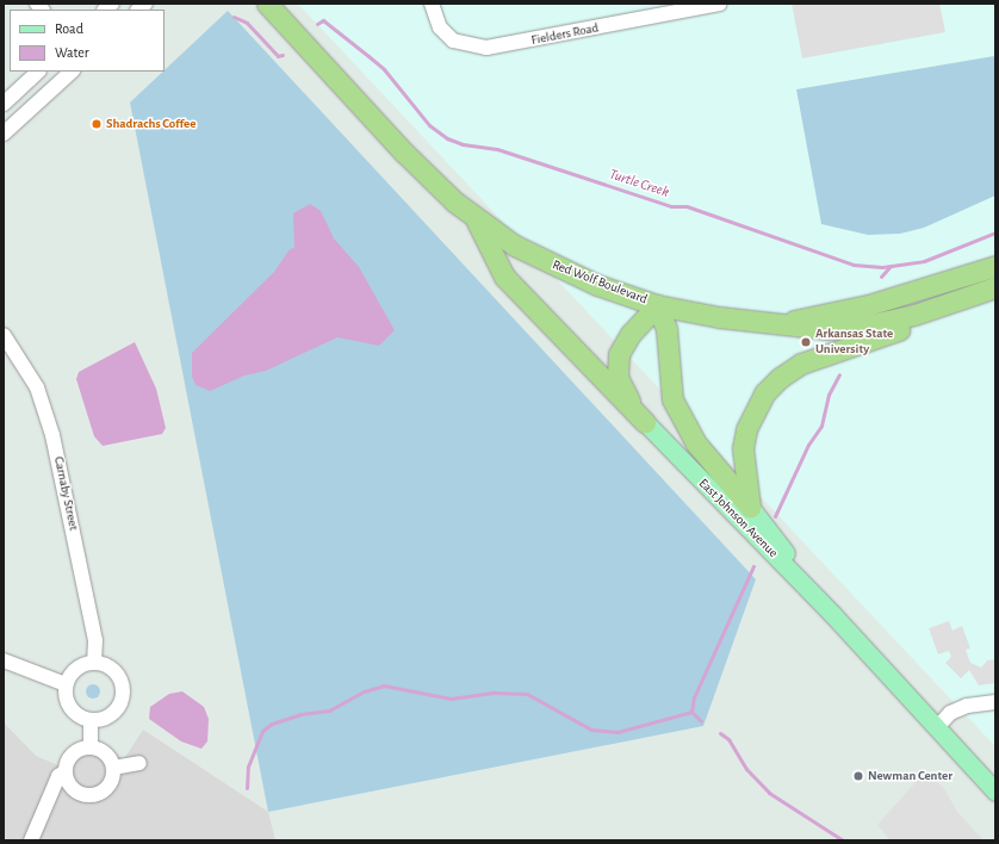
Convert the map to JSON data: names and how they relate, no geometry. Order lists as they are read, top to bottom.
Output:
{
  "streets": {
    "highway": ["Red Wolf Boulevard"],
    "main road": ["East Johnson Avenue"],
    "street": ["Fielders Road", "Carnaby Street"]
  },
  "water": ["Turtle Creek"],
  "places": ["Shadrachs Coffee", "Arkansas State University", "Newman Center"],
  "legend": ["Road", "Water"]
}
